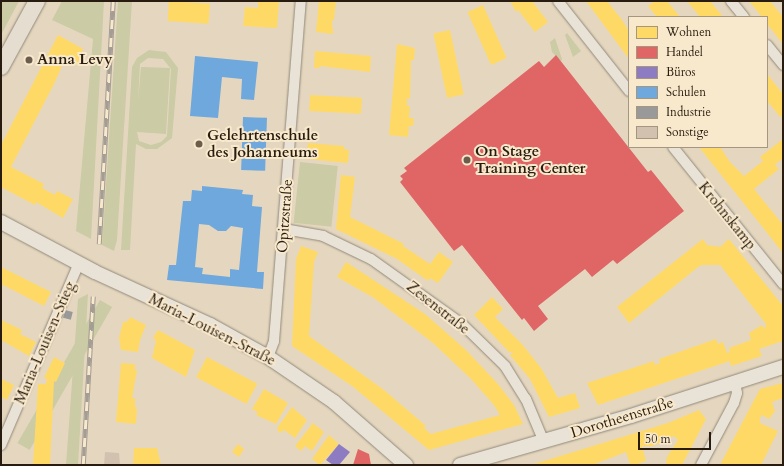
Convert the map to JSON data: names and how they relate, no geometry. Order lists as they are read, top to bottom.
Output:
{
  "streets": {
    "main road": ["Maria-Louisen-Straße", "Dorotheenstraße"],
    "street": [
      "Opitzstraße",
      "Krohnskamp",
      "Zesenstraße",
      "Maria-Louisen-Stieg"
    ]
  },
  "crossings": [
    ["Opitzstraße", "Zesenstraße"],
    ["Opitzstraße", "Maria-Louisen-Straße"],
    ["Zesenstraße", "Dorotheenstraße"],
    ["Maria-Louisen-Straße", "Maria-Louisen-Stieg"]
  ],
  "places": ["Anna Levy", "Gelehrtenschule des Johanneums", "On Stage Training Center"],
  "legend": [
    "Wohnen",
    "Handel",
    "Büros",
    "Schulen",
    "Industrie",
    "Sonstige"
  ],
  "scale_bar": "50 m"
}
